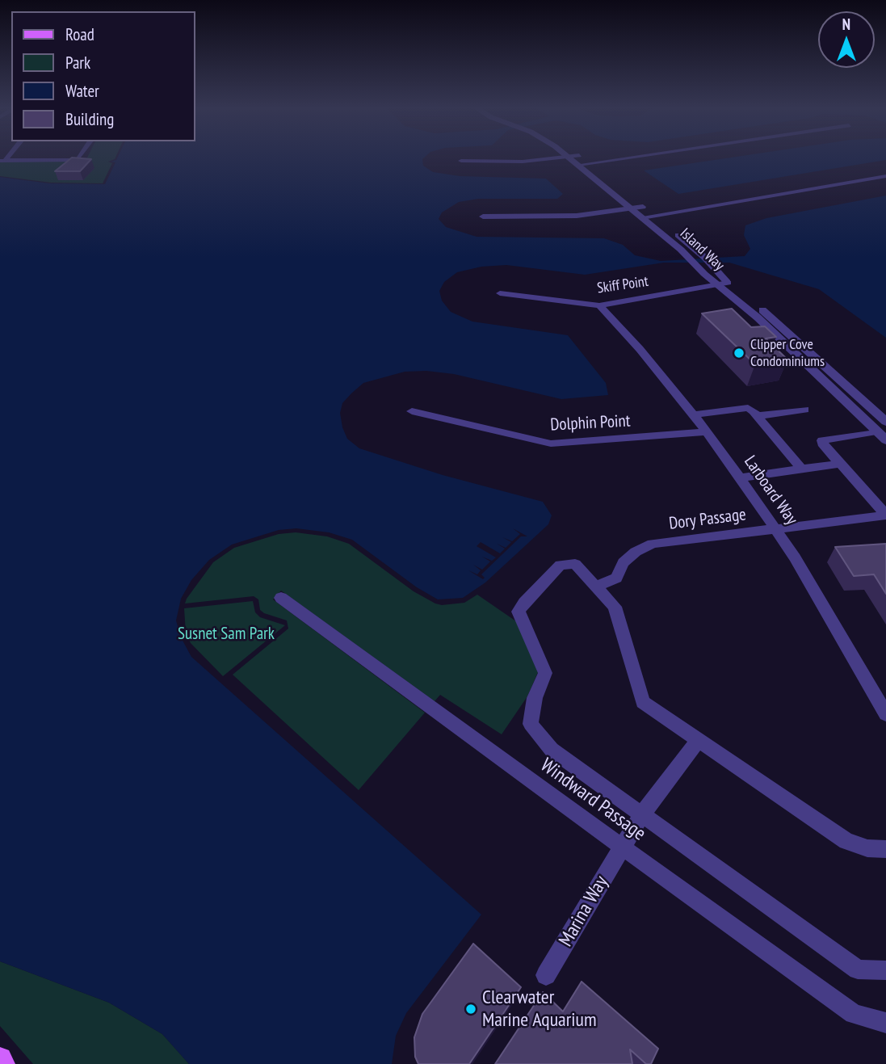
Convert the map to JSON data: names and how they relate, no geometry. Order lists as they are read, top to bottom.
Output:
{
  "streets": {
    "street": [
      "Island Way",
      "Skiff Point",
      "Dolphin Point",
      "Larboard Way",
      "Dory Passage",
      "Windward Passage",
      "Marina Way"
    ]
  },
  "crossings": [
    ["Island Way", "Skiff Point"],
    ["Skiff Point", "Larboard Way"],
    ["Dolphin Point", "Larboard Way"],
    ["Larboard Way", "Dory Passage"],
    ["Windward Passage", "Marina Way"]
  ],
  "parks": ["Susnet Sam Park"],
  "places": ["Clipper Cove Condominiums", "Clearwater Marine Aquarium"],
  "legend": [
    "Road",
    "Park",
    "Water",
    "Building"
  ],
  "north": "top"
}
